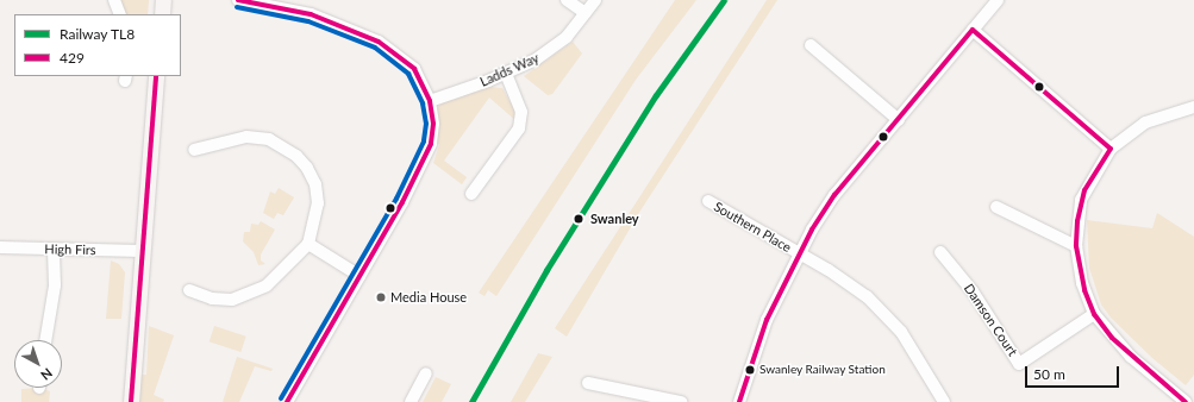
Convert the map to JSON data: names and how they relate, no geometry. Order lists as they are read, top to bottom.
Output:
{
  "streets": {
    "street": [
      "Ladds Way",
      "Southern Place",
      "High Firs",
      "Damson Court"
    ]
  },
  "places": ["Swanley", "Media House", "Swanley Railway Station"],
  "lines": ["rail line TL8", "transit line 429"],
  "legend": ["Railway TL8", "429"],
  "scale_bar": "50 m",
  "north": "bottom right"
}
